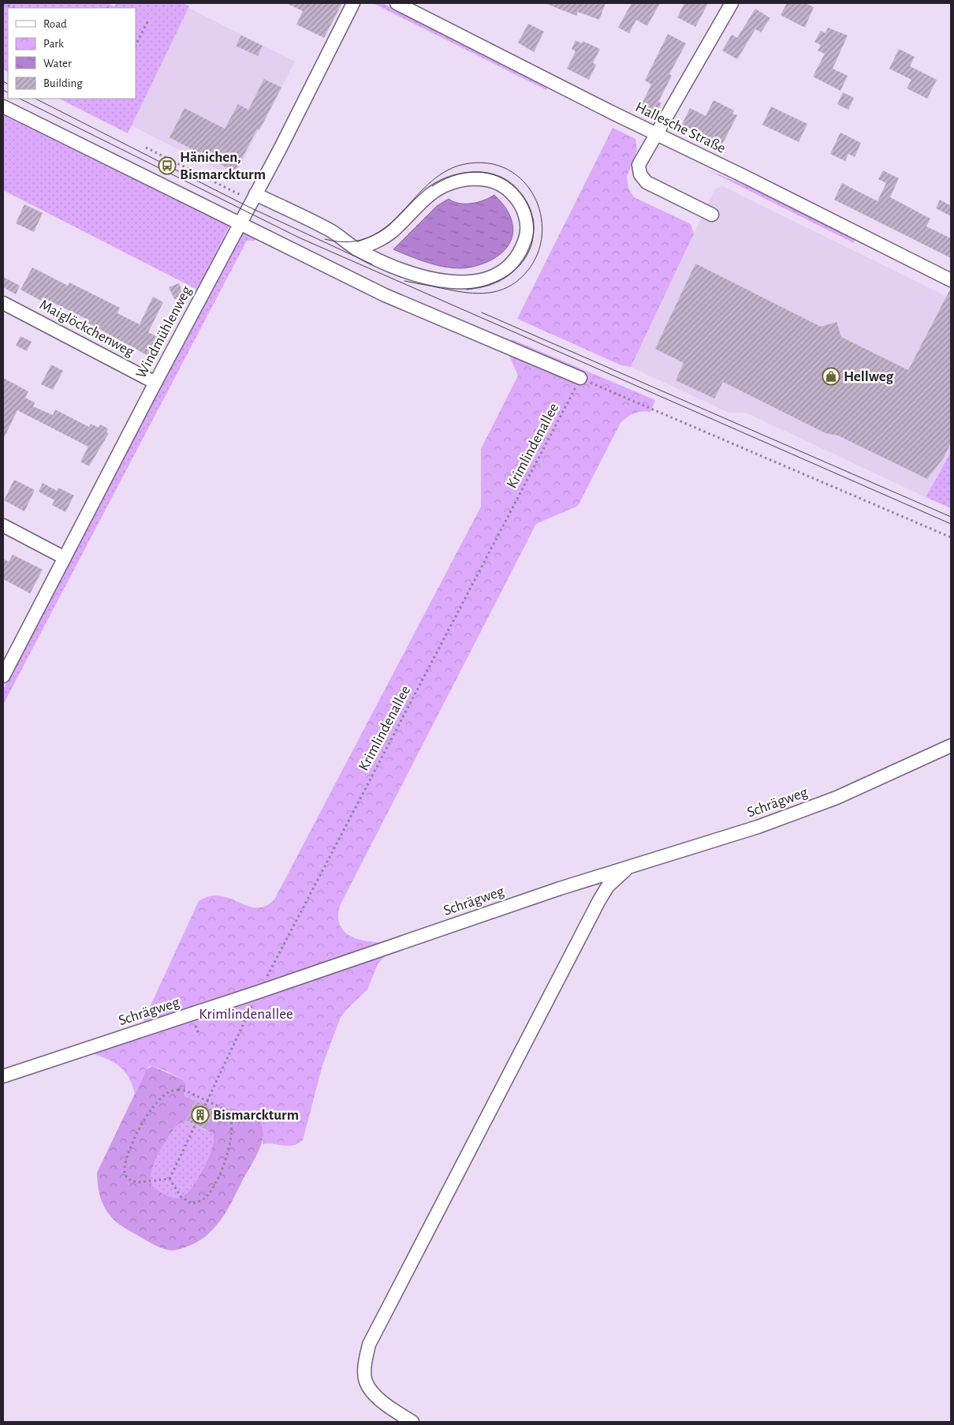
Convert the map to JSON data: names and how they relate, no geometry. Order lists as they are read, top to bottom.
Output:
{
  "streets": {
    "street": [
      "Hallesche Straße",
      "Maiglöckchenweg",
      "Windmühlenweg",
      "Schrägweg"
    ],
    "path": ["Krimlindenallee"]
  },
  "crossings": [
    ["Maiglöckchenweg", "Windmühlenweg"],
    ["Krimlindenallee", "Schrägweg"]
  ],
  "parks": ["Krimlindenallee"],
  "places": {
    "bus stop": ["Hänichen, Bismarckturm"],
    "shop": ["Hellweg"],
    "building": ["Bismarckturm"]
  },
  "legend": [
    "Road",
    "Park",
    "Water",
    "Building"
  ]
}
